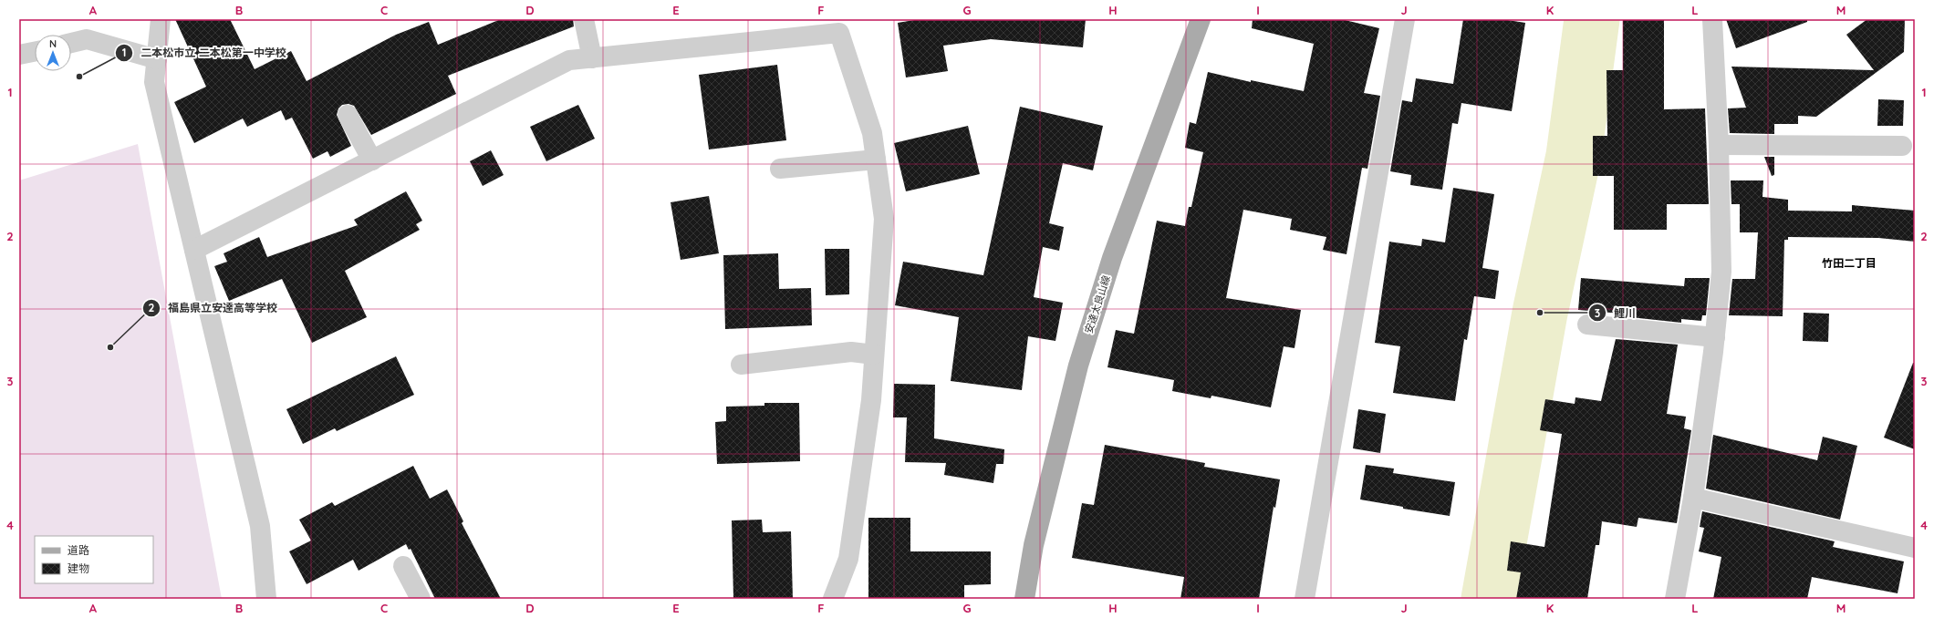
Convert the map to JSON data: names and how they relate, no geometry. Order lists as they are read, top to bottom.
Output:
{
  "streets": {
    "main road": ["安達太良山線"]
  },
  "districts": ["竹田二丁目"],
  "places": ["二本松市立 二本松第一中学校", "鯉川", "福島県立安達高等学校"],
  "legend": ["道路", "建物"],
  "north": "top",
  "grid": {
    "columns": [
      "A",
      "B",
      "C",
      "D",
      "E",
      "F",
      "G",
      "H",
      "I",
      "J",
      "K",
      "L",
      "M"
    ],
    "rows": [
      "1",
      "2",
      "3",
      "4"
    ]
  }
}
